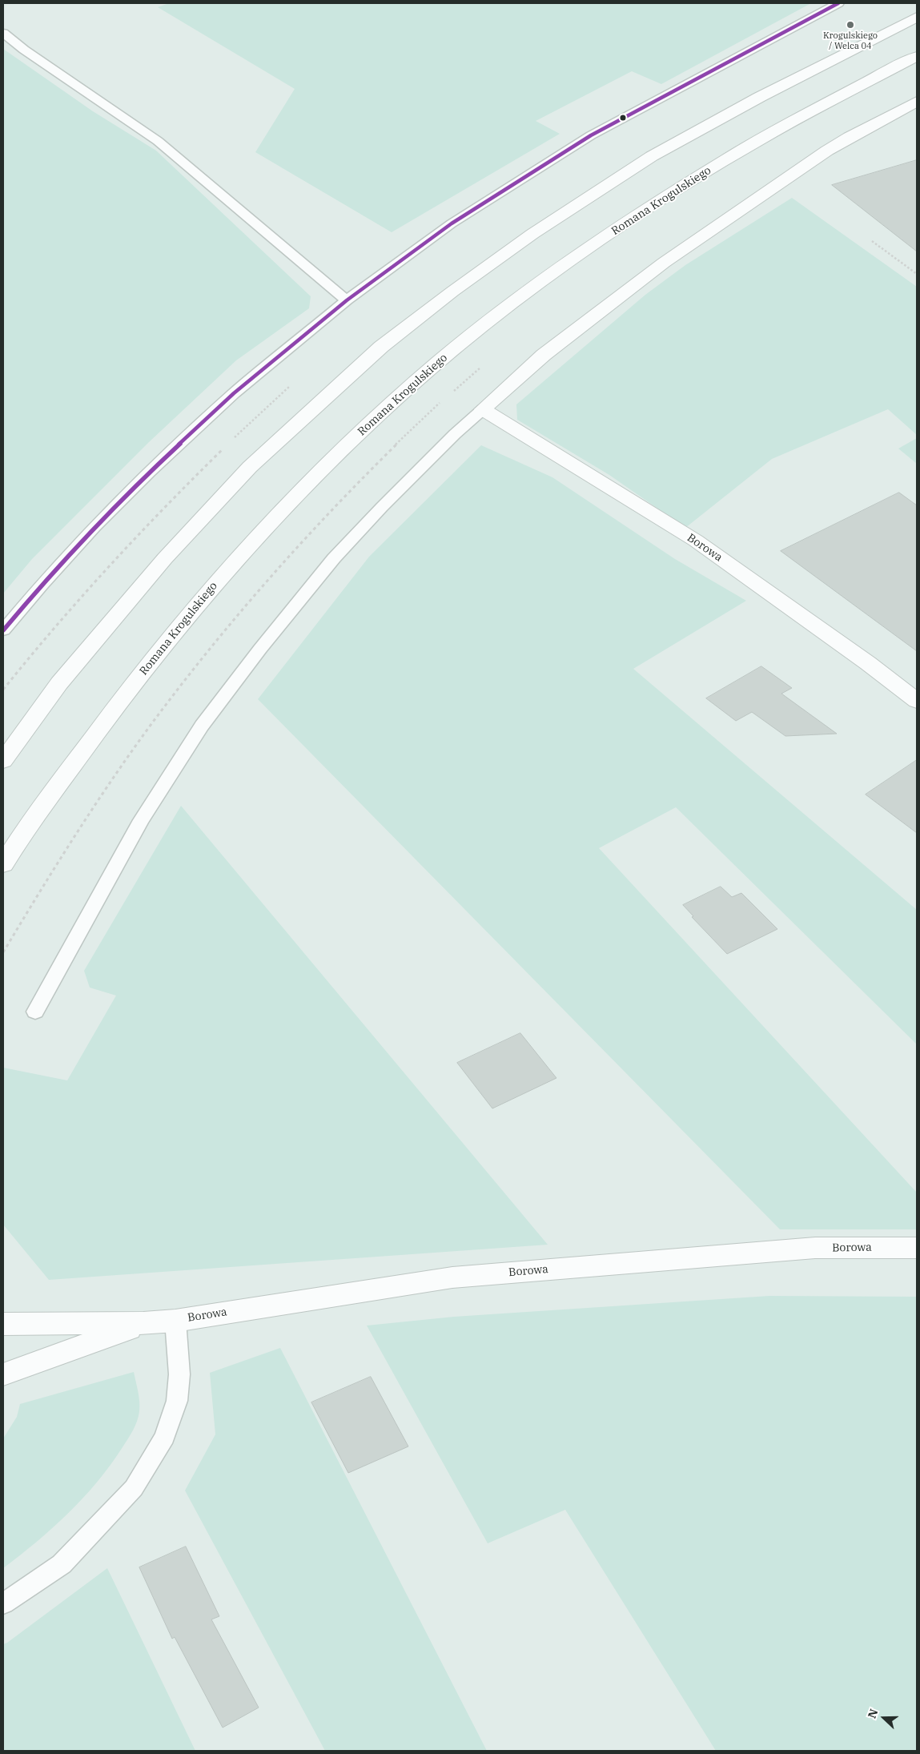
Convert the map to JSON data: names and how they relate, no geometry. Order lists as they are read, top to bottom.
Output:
{
  "streets": {
    "main road": ["Romana Krogulskiego", "Borowa"]
  },
  "places": ["Krogulskiego / Welca 04"],
  "north": "left"
}
